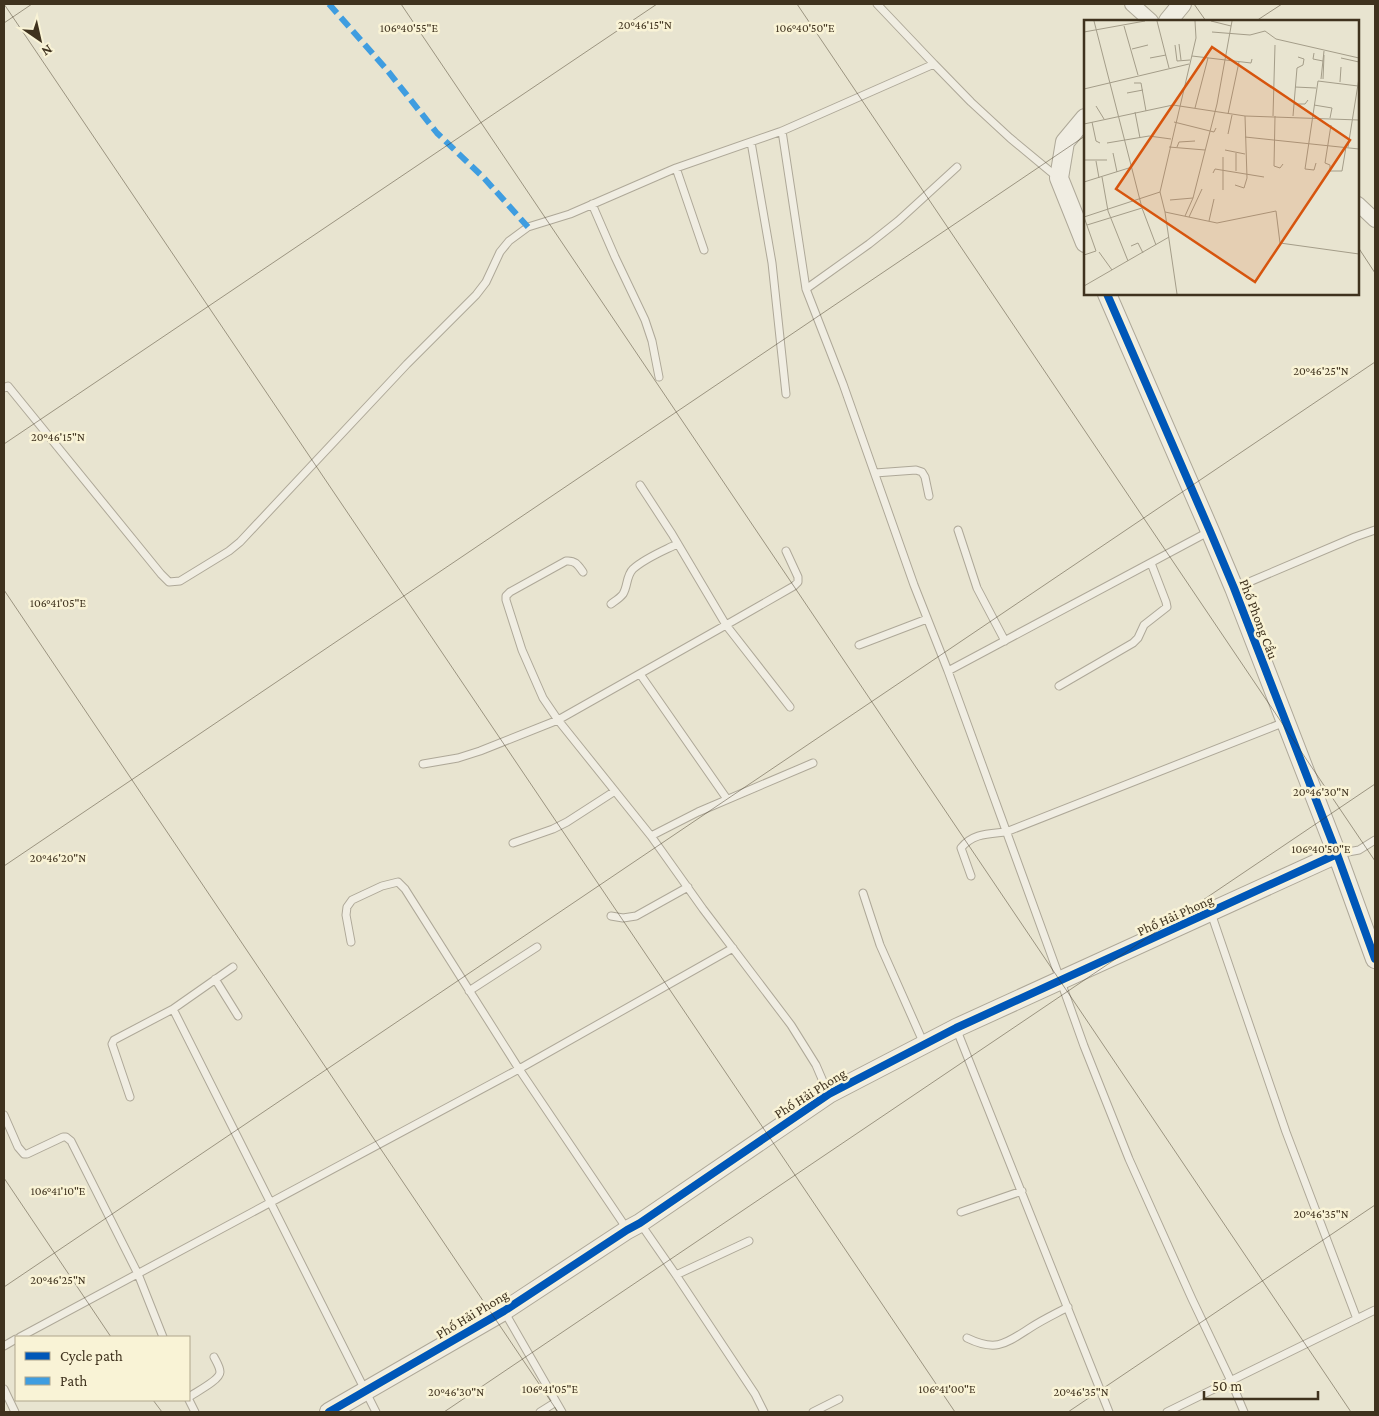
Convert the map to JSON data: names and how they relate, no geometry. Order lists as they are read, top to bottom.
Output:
{
  "streets": {
    "street": ["Phố Phong Cầu", "Phố Hải Phong"]
  },
  "crossings": [
    ["Phố Phong Cầu", "Phố Hải Phong"]
  ],
  "legend": ["Cycle path", "Path"],
  "scale_bar": "50 m",
  "north": "bottom right",
  "coordinates": [
    "20°46'15\"N",
    "106°40'55\"E",
    "106°40'50\"E",
    "20°46'25\"N",
    "106°41'05\"E",
    "20°46'30\"N",
    "20°46'20\"N",
    "106°41'10\"E",
    "20°46'35\"N",
    "106°41'00\"E"
  ]
}
